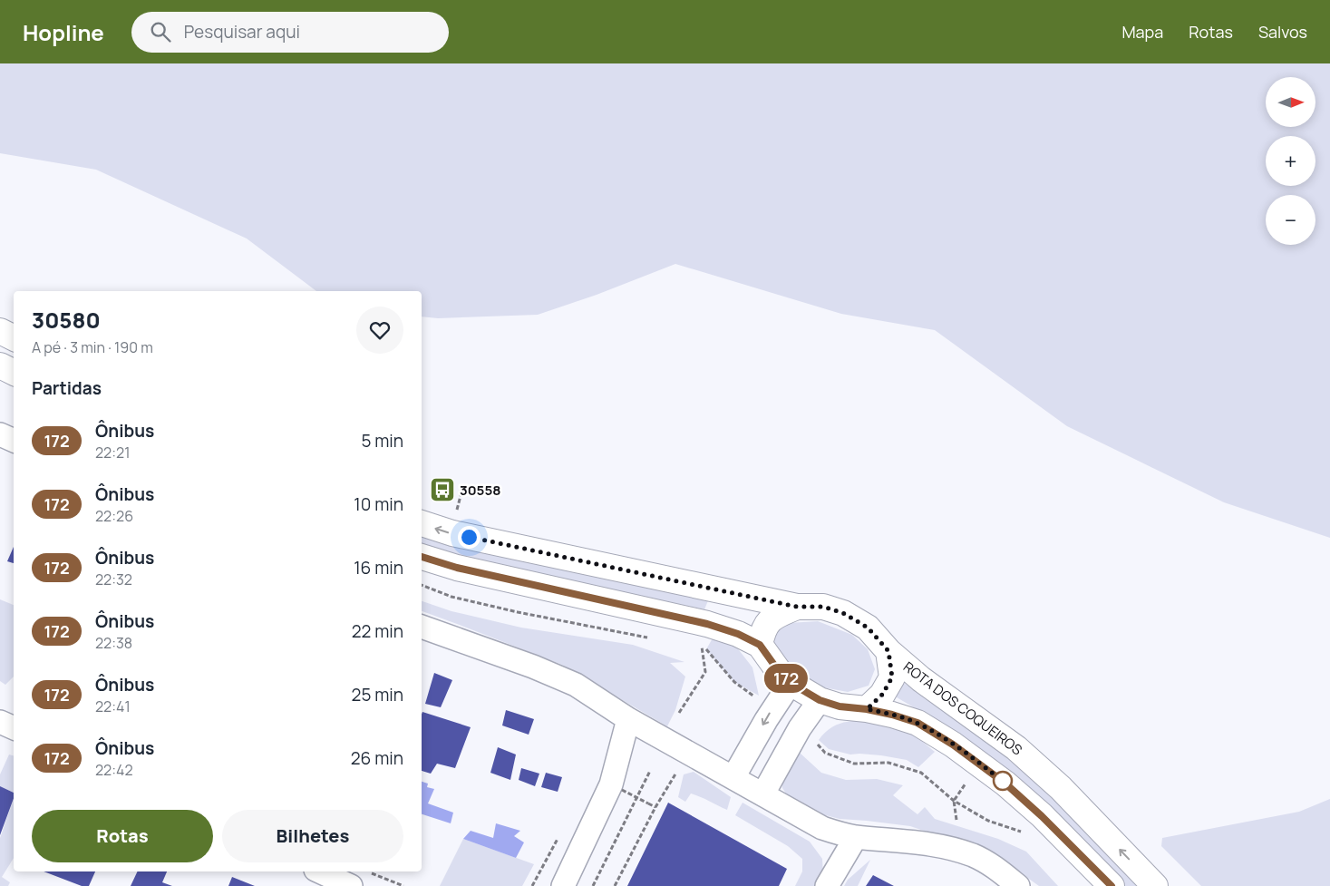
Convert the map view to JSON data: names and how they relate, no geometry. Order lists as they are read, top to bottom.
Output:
{
  "streets": {
    "main road": ["ROTA DOS COQUEIROS"]
  },
  "places": {
    "bus stop": ["30558"]
  },
  "lines": ["bus line 172"],
  "north": "right",
  "page": {
    "header": "Hopline",
    "search": "Pesquisar aqui",
    "nav": ["Mapa", "Rotas", "Salvos"],
    "on_map": "172",
    "map_buttons": ["+", "−"],
    "heading": [
      ["30580", "A pé · 3 min · 190 m"],
      "Partidas"
    ],
    "list": [
      {
        "mark": "172",
        "name": "Ônibus",
        "note": "22:21",
        "value": "5 min"
      },
      {
        "mark": "172",
        "name": "Ônibus",
        "note": "22:26",
        "value": "10 min"
      },
      {
        "mark": "172",
        "name": "Ônibus",
        "note": "22:32",
        "value": "16 min"
      },
      {
        "mark": "172",
        "name": "Ônibus",
        "note": "22:38",
        "value": "22 min"
      },
      {
        "mark": "172",
        "name": "Ônibus",
        "note": "22:41",
        "value": "25 min"
      },
      {
        "mark": "172",
        "name": "Ônibus",
        "note": "22:42",
        "value": "26 min"
      }
    ],
    "buttons": ["Rotas", "Bilhetes"]
  }
}
